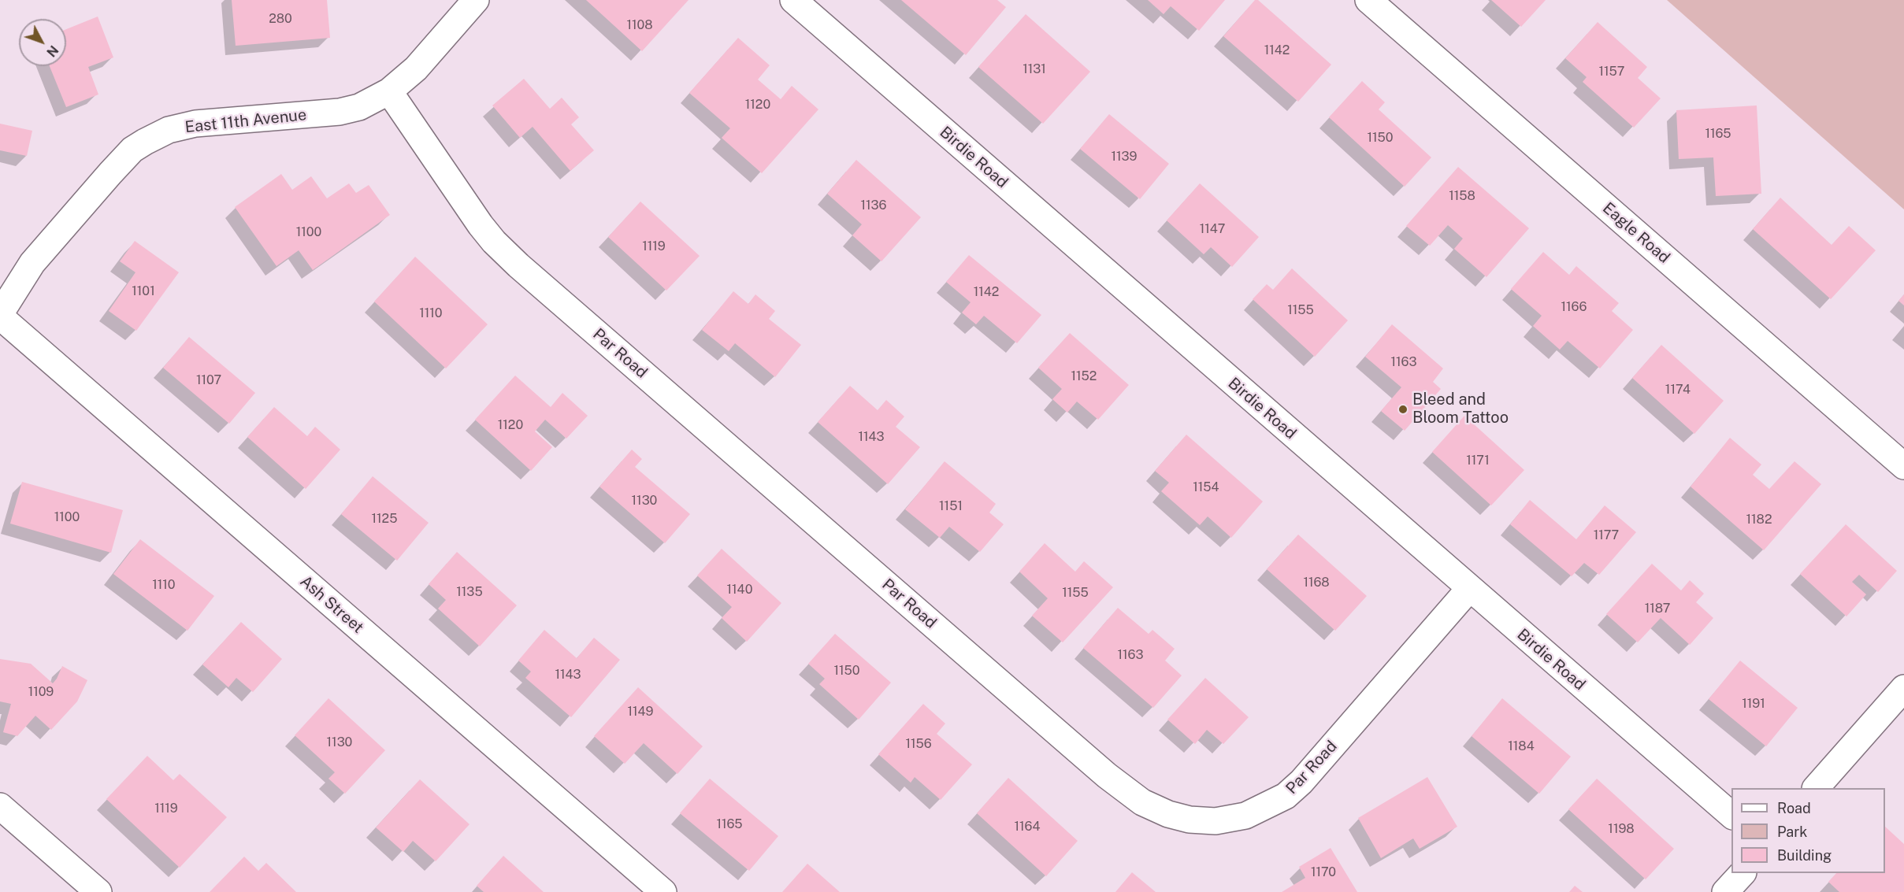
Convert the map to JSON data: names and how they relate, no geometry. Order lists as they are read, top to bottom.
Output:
{
  "streets": {
    "street": [
      "East 11th Avenue",
      "Birdie Road",
      "Eagle Road",
      "Par Road",
      "Ash Street"
    ]
  },
  "crossings": [
    ["East 11th Avenue", "Par Road"],
    ["East 11th Avenue", "Ash Street"],
    ["Birdie Road", "Par Road"]
  ],
  "places": ["Bleed and Bloom Tattoo"],
  "house_numbers": [
    "280",
    "1108",
    "1142",
    "1131",
    "1157",
    "1120",
    "1165",
    "1150",
    "1139",
    "1158",
    "1136",
    "1147",
    "1100",
    "1119",
    "1101",
    "1142",
    "1166",
    "1155",
    "1110",
    "1163",
    "1152",
    "1107",
    "1174",
    "1120",
    "1143",
    "1171",
    "1154",
    "1130",
    "1151",
    "1100",
    "1125",
    "1182",
    "1177",
    "1168",
    "1110",
    "1140",
    "1135",
    "1155",
    "1187",
    "1163",
    "1150",
    "1143",
    "1109",
    "1191",
    "1149",
    "1130",
    "1156",
    "1184",
    "1119",
    "1165",
    "1164",
    "1198",
    "1170"
  ],
  "legend": ["Road", "Park", "Building"],
  "north": "bottom right"
}
